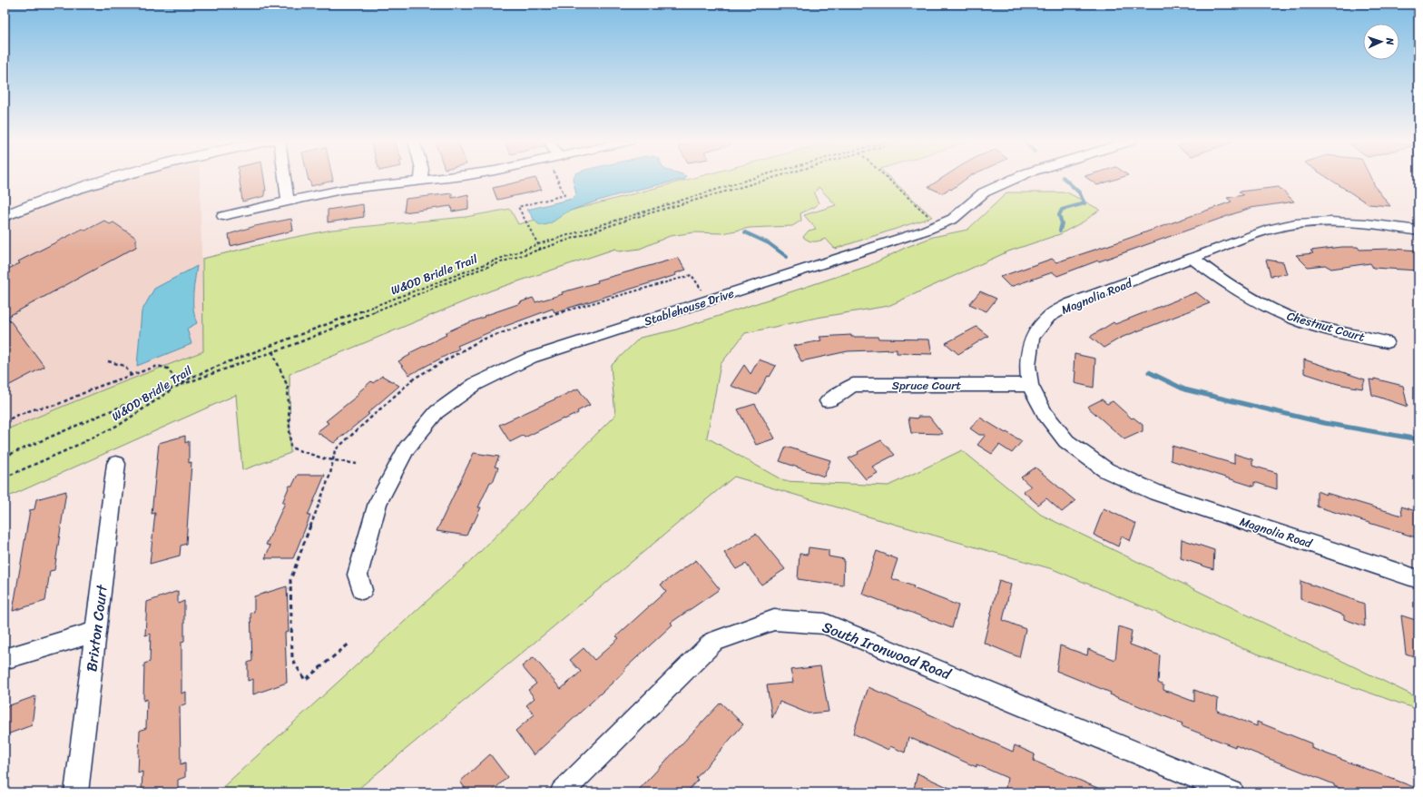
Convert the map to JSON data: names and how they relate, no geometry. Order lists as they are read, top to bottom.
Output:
{
  "streets": {
    "street": [
      "Magnolia Road",
      "Stablehouse Drive",
      "Chestnut Court",
      "Spruce Court",
      "Brixton Court",
      "South Ironwood Road"
    ],
    "path": ["W&OD Bridle Trail"]
  },
  "crossings": [
    ["Magnolia Road", "Chestnut Court"],
    ["Magnolia Road", "Spruce Court"]
  ],
  "north": "right"
}
